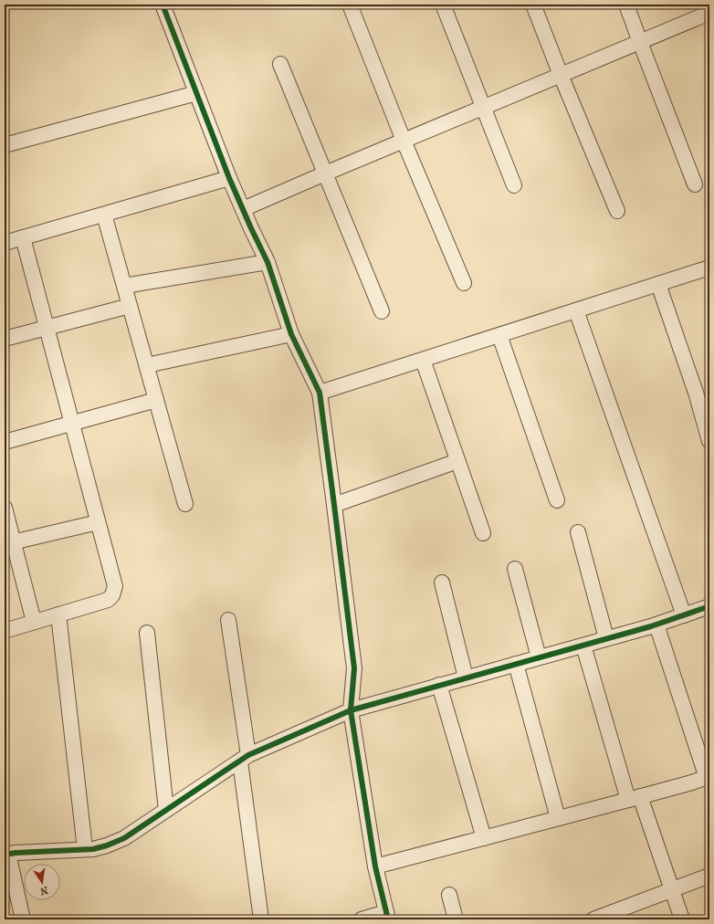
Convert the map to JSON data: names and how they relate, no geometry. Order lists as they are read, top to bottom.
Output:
{
  "north": "bottom"
}
